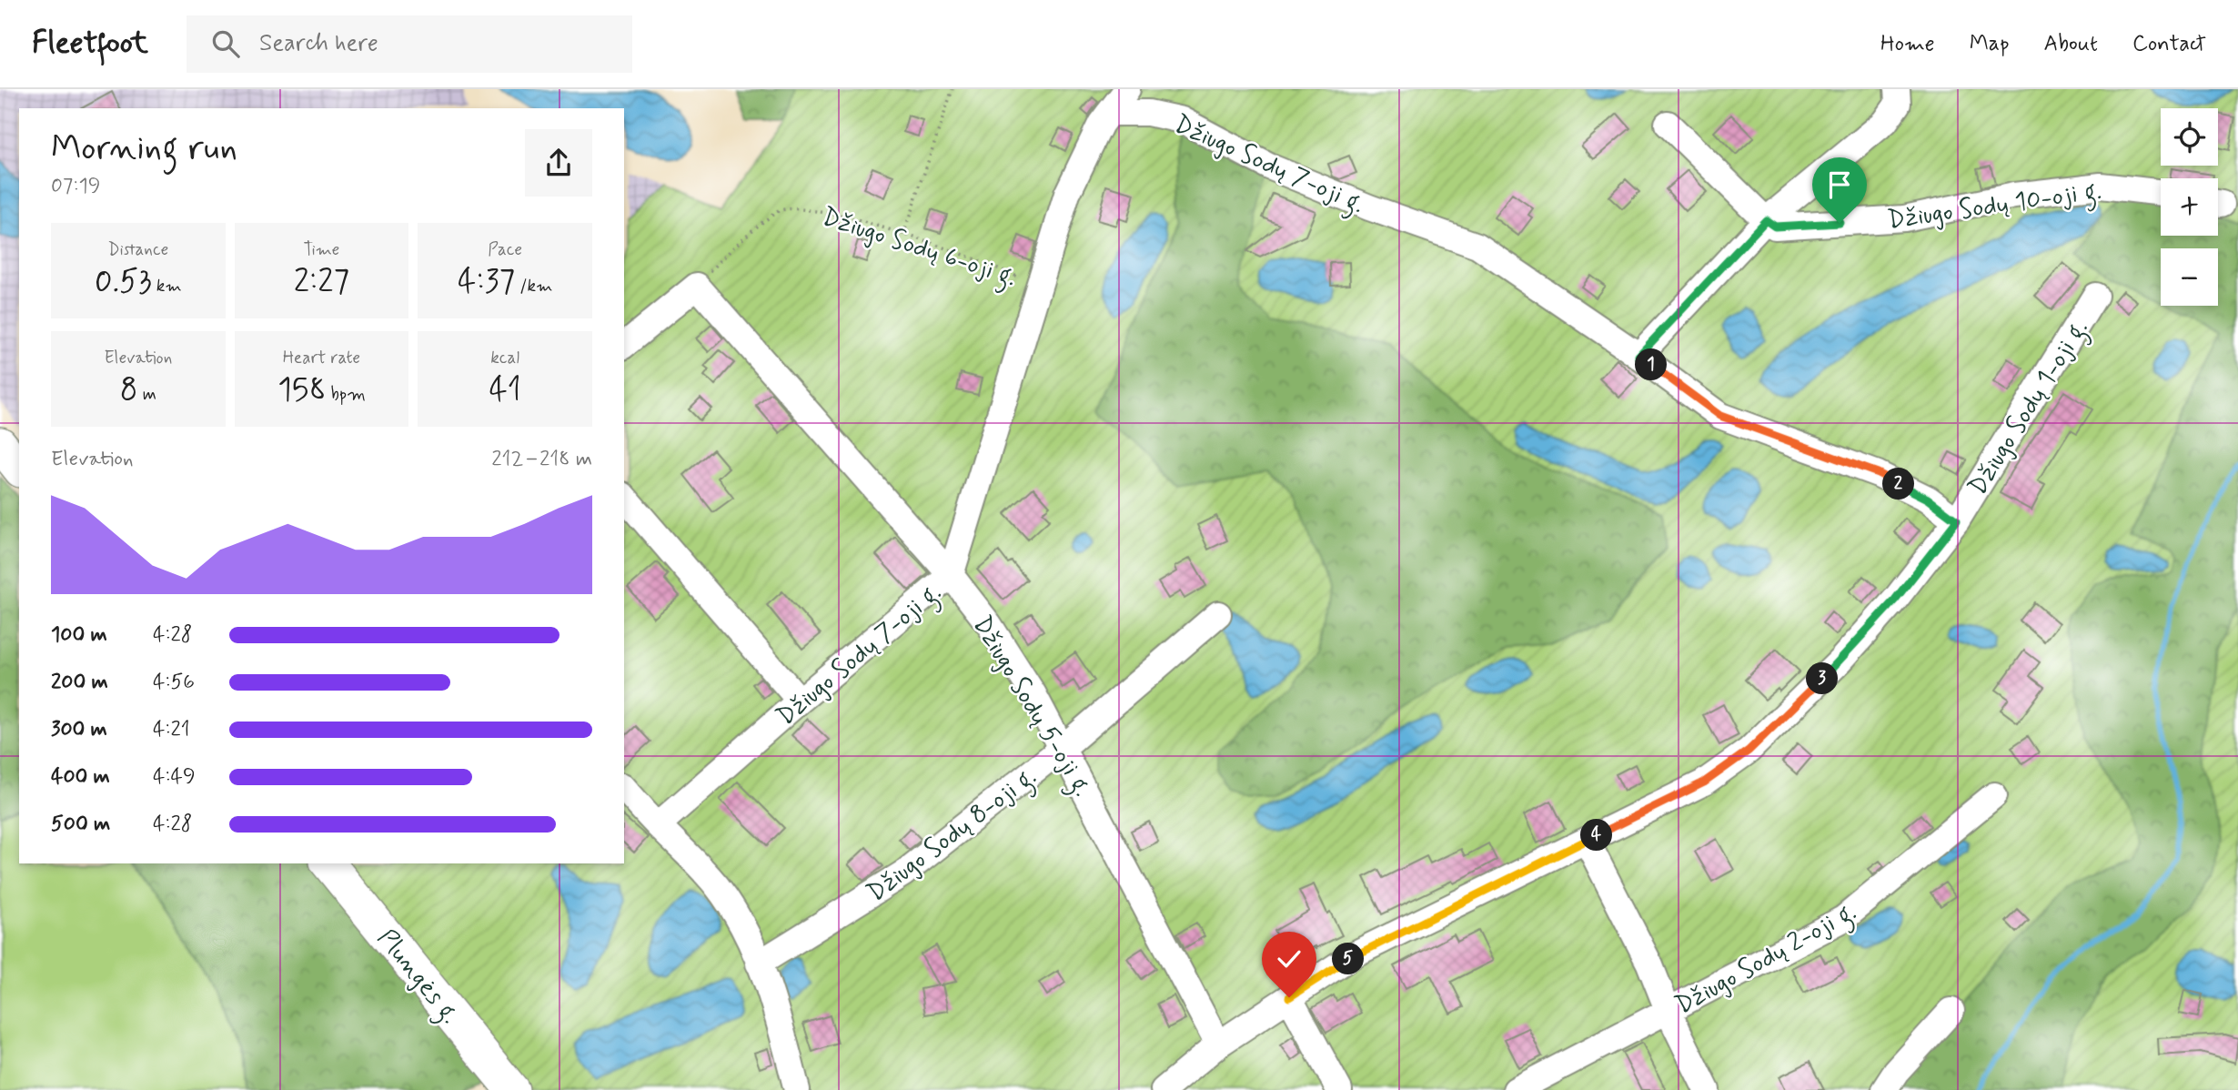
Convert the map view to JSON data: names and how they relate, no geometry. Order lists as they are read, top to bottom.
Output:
{
  "streets": {
    "main road": ["Plungės g."],
    "street": [
      "Džiugo Sodų 7-oji g.",
      "Džiugo Sodų 10-oji g.",
      "Džiugo Sodų 1-oji g.",
      "Džiugo Sodų 5-oji g.",
      "Džiugo Sodų 8-oji g.",
      "Džiugo Sodų 2-oji g."
    ],
    "path": ["Džiugo Sodų 6-oji g."]
  },
  "crossings": [
    ["Džiugo Sodų 7-oji g.", "Džiugo Sodų 6-oji g."],
    ["Džiugo Sodų 7-oji g.", "Džiugo Sodų 1-oji g."],
    ["Džiugo Sodų 7-oji g.", "Džiugo Sodų 5-oji g."],
    ["Džiugo Sodų 6-oji g.", "Džiugo Sodų 5-oji g."],
    ["Džiugo Sodų 1-oji g.", "Džiugo Sodų 5-oji g."],
    ["Džiugo Sodų 5-oji g.", "Džiugo Sodų 8-oji g."]
  ],
  "page": {
    "header": "Fleetfoot",
    "search": "Search here",
    "nav": [
      "Home",
      "Map",
      "About",
      "Contact"
    ],
    "map_buttons": ["+", "−"],
    "heading": ["Morning run", "07:19"],
    "stats": [
      ["Distance", "0.53 km"],
      ["Time", "2:27"],
      ["Pace", "4:37 /km"],
      ["Elevation", "8 m"],
      ["Heart rate", "158 bpm"],
      ["kcal", "41"]
    ],
    "pins": [
      "1",
      "2",
      "3",
      "4",
      "5"
    ],
    "chart": ["Elevation", "212–218 m"],
    "list": [
      {
        "name": "100 m",
        "note": "4:28"
      },
      {
        "name": "200 m",
        "note": "4:56"
      },
      {
        "name": "300 m",
        "note": "4:21"
      },
      {
        "name": "400 m",
        "note": "4:49"
      },
      {
        "name": "500 m",
        "note": "4:28"
      }
    ]
  }
}
